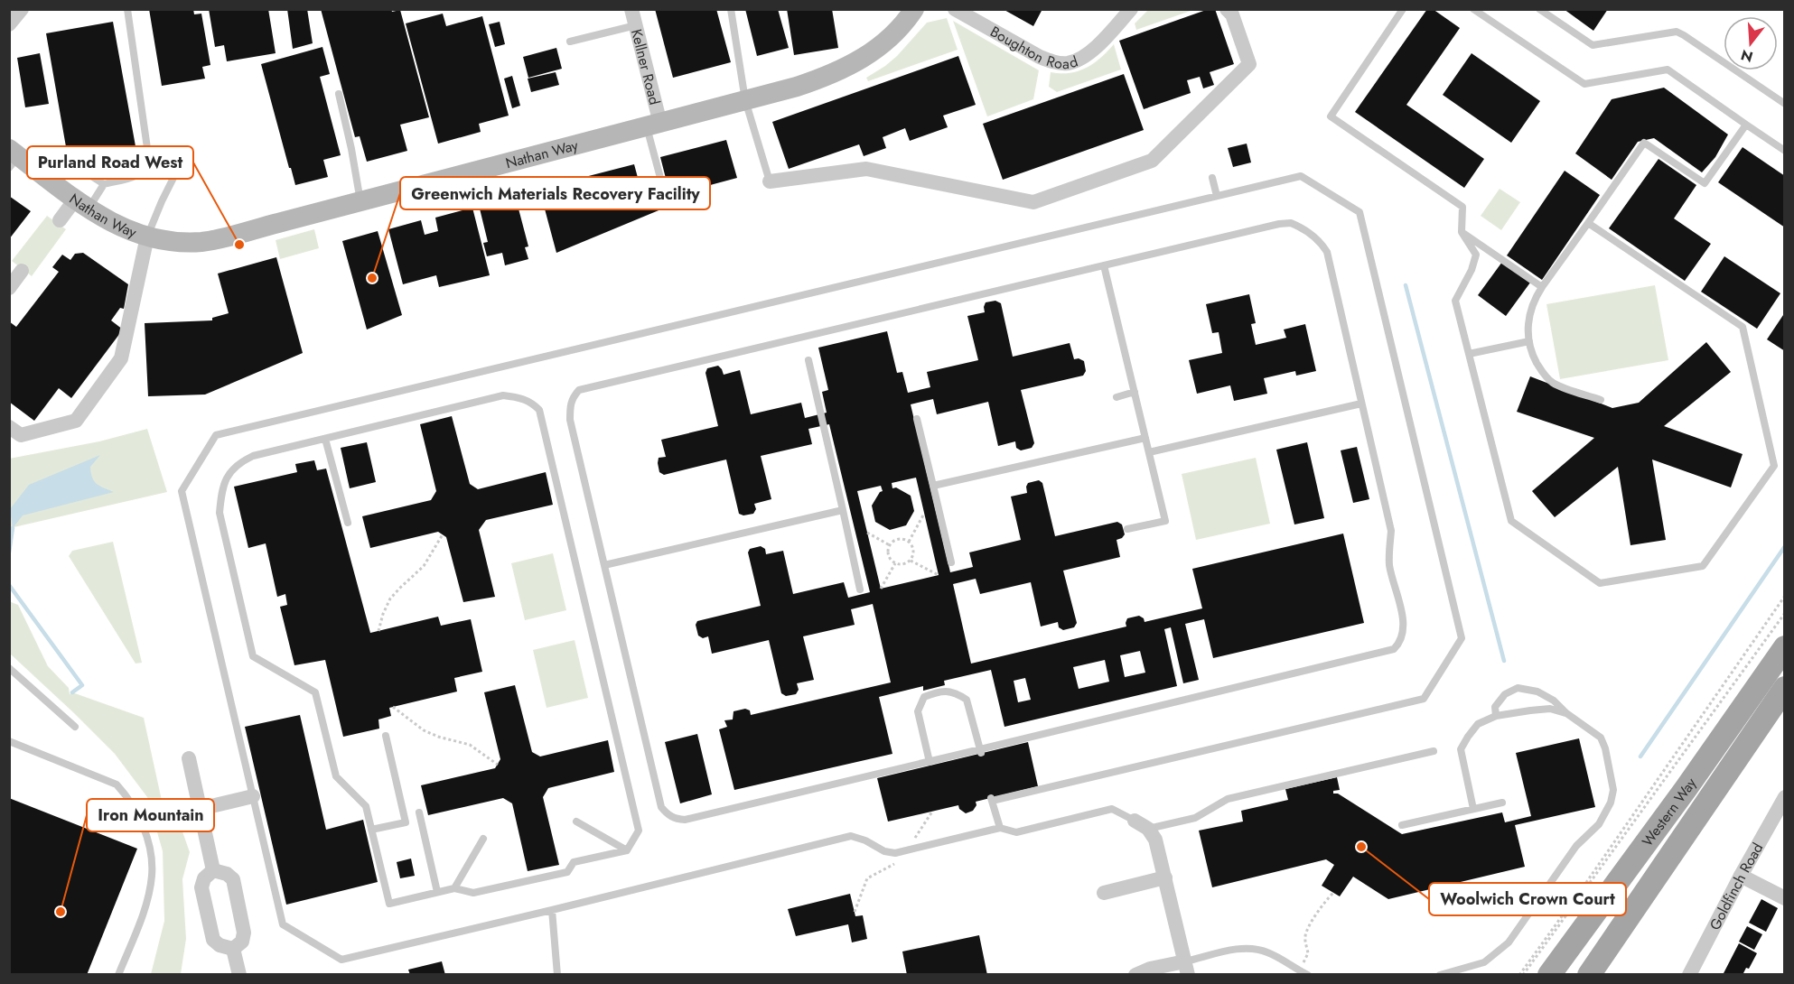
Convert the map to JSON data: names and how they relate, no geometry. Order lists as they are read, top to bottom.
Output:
{
  "streets": {
    "main road": ["Western Way"],
    "street": [
      "Boughton Road",
      "Kellner Road",
      "Nathan Way",
      "Goldfinch Road"
    ]
  },
  "crossings": [
    ["Kellner Road", "Nathan Way"]
  ],
  "places": [
    "Purland Road West",
    "Greenwich Materials Recovery Facility",
    "Woolwich Crown Court",
    "Iron Mountain"
  ],
  "north": "bottom"
}
